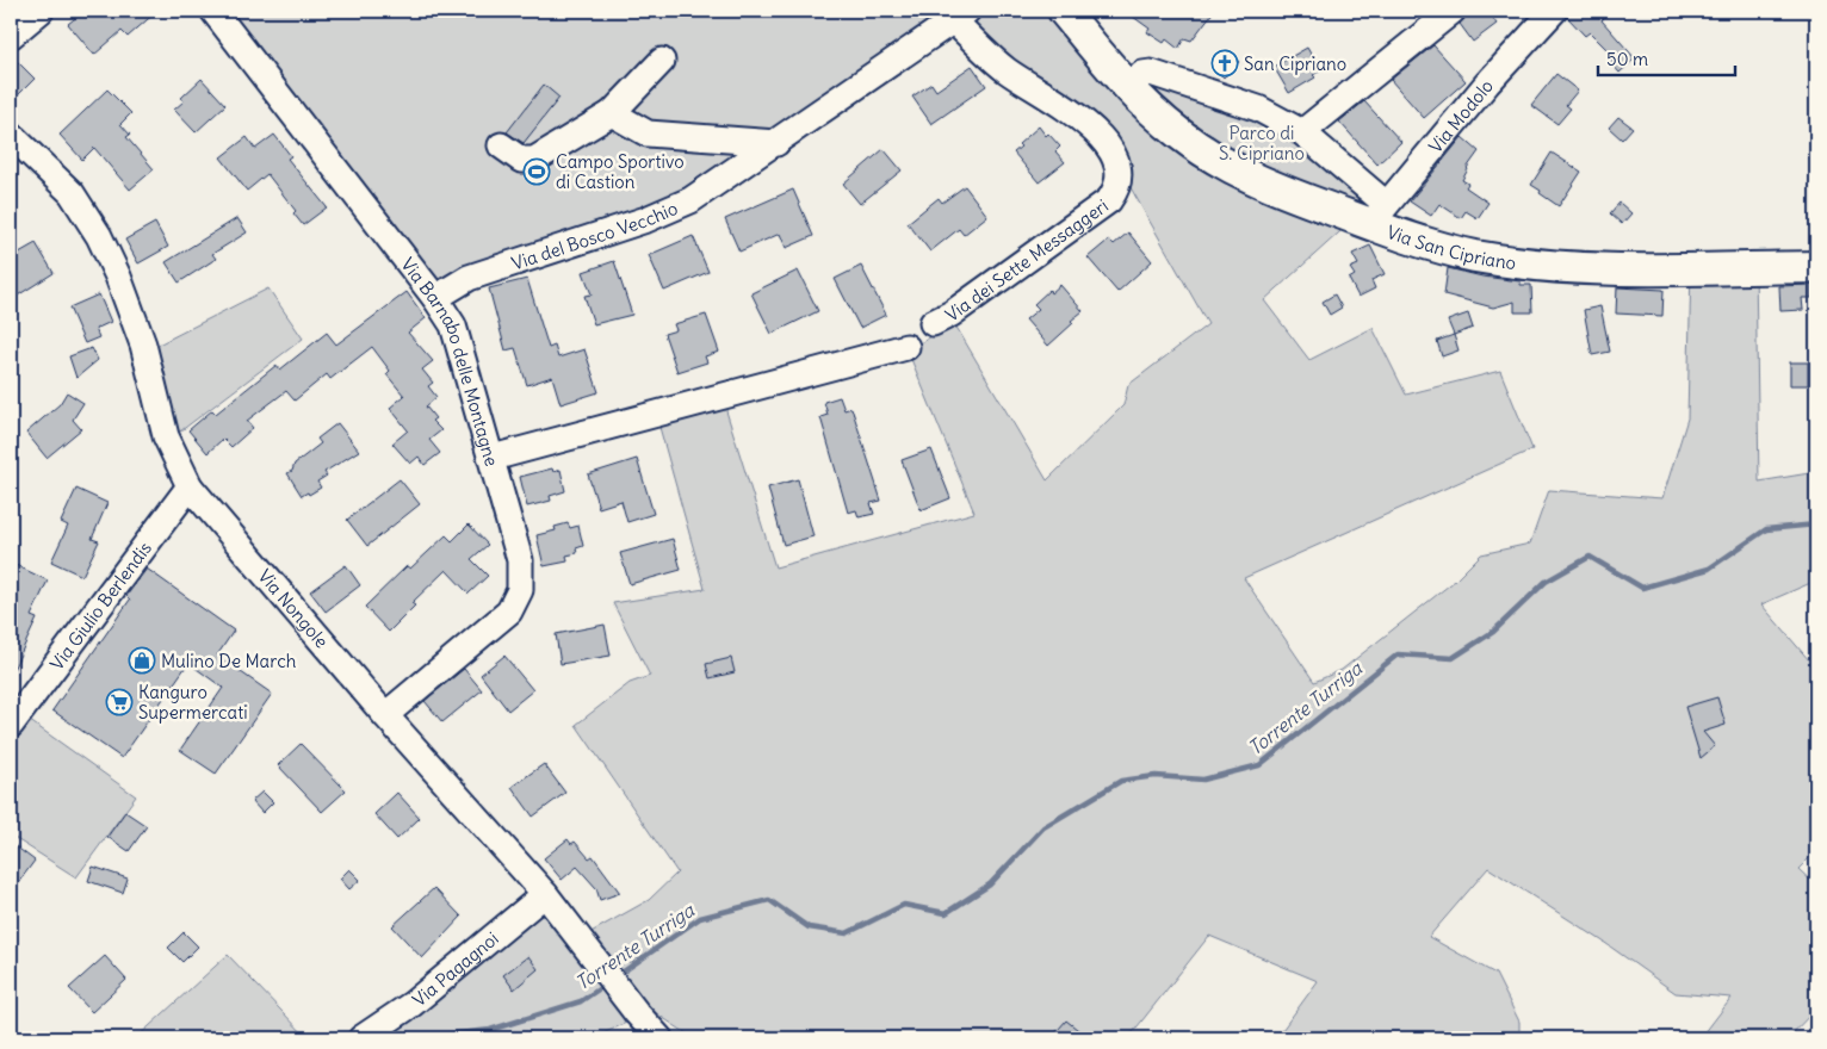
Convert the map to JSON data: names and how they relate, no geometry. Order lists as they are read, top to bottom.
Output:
{
  "streets": {
    "main road": ["Via San Cipriano"],
    "street": [
      "Via Modolo",
      "Via del Bosco Vecchio",
      "Via dei Sette Messaggeri",
      "Via Barnabo delle Montagne",
      "Via Giulio Berlendis",
      "Via Nongole",
      "Via Pagagnoi"
    ]
  },
  "crossings": [
    ["Via Modolo", "Via San Cipriano"],
    ["Via del Bosco Vecchio", "Via dei Sette Messaggeri"],
    ["Via del Bosco Vecchio", "Via Barnabo delle Montagne"],
    ["Via Barnabo delle Montagne", "Via Nongole"],
    ["Via Giulio Berlendis", "Via Nongole"],
    ["Via Nongole", "Via Pagagnoi"]
  ],
  "water": ["Torrente Turriga"],
  "parks": ["Parco di S. Cipriano"],
  "places": {
    "church": ["San Cipriano"],
    "sports": ["Campo Sportivo di Castion"],
    "shop": ["Mulino De March"],
    "supermarket": ["Kanguro Supermercati"]
  },
  "scale_bar": "50 m"
}
